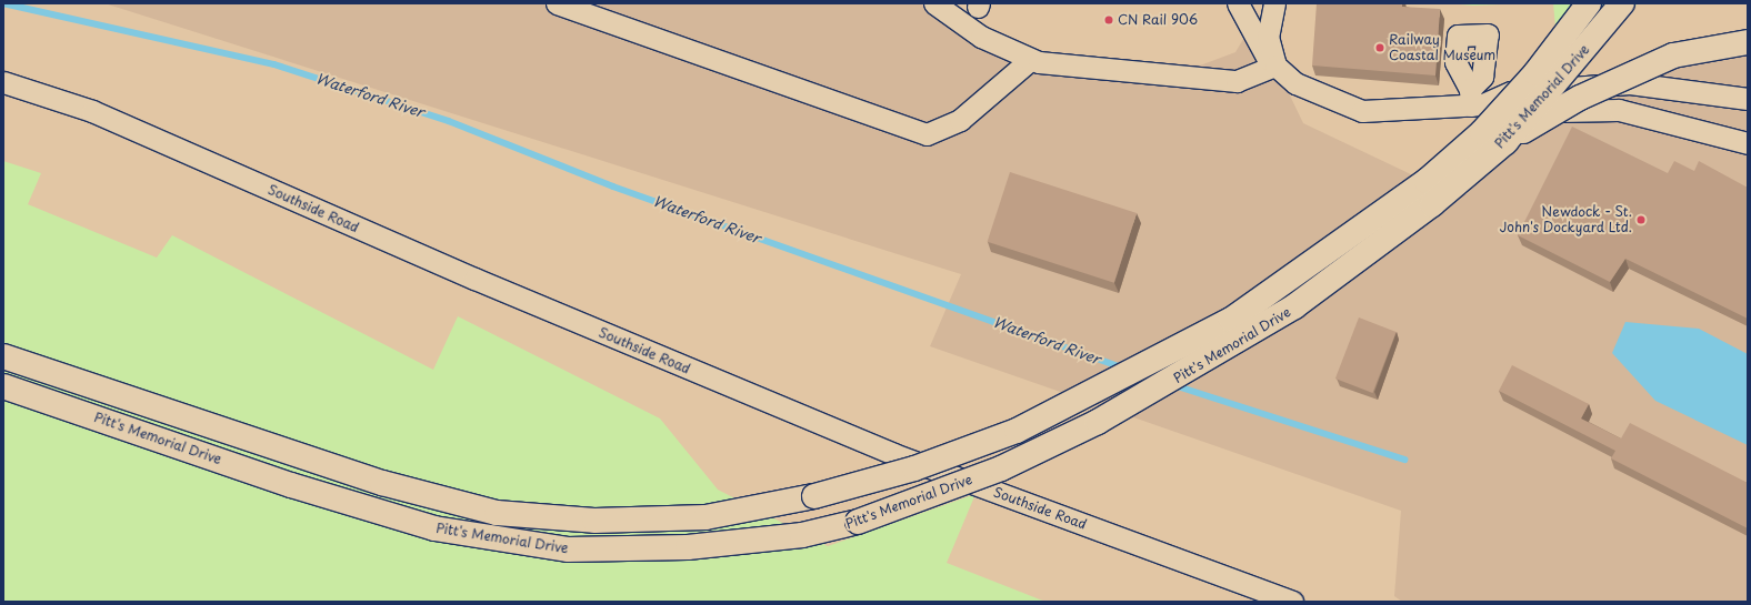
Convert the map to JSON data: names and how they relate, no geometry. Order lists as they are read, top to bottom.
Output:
{
  "streets": {
    "highway": ["Pitt's Memorial Drive"],
    "street": ["Southside Road"]
  },
  "water": ["Waterford River"],
  "places": ["CN Rail 906", "Railway Coastal Museum", "Newdock - St. John's Dockyard Ltd."]
}
